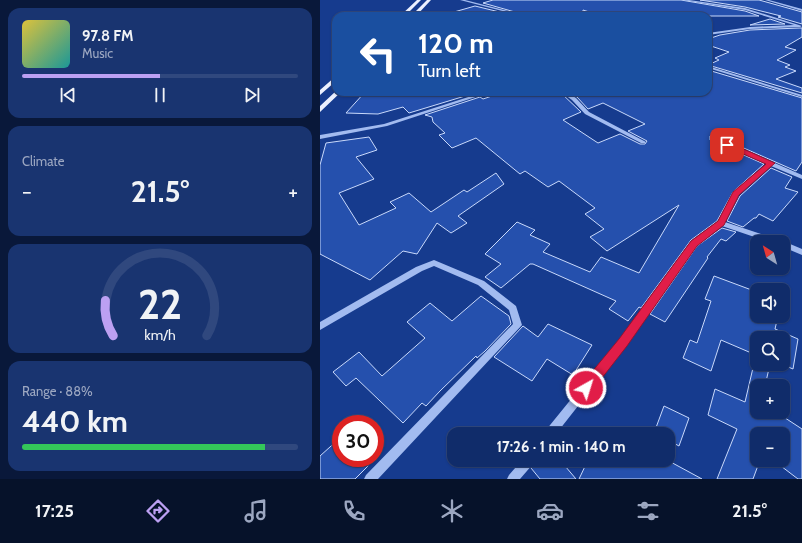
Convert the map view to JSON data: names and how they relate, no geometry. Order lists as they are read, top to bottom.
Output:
{
  "north": "top left",
  "page": {
    "turn": ["120 m", "Turn left"],
    "song": ["97.8 FM", "Music"],
    "tile": [
      "Climate",
      ["Range · 88%", "440 km"]
    ],
    "heat": ["−", "21.5°", "+"],
    "map_buttons": ["+", "−"],
    "limit": "30",
    "trip": "17:26 · 1 min · 140 m",
    "tabs": ["17:25", "21.5°"],
    "gauge": ["22", "km/h"]
  }
}
